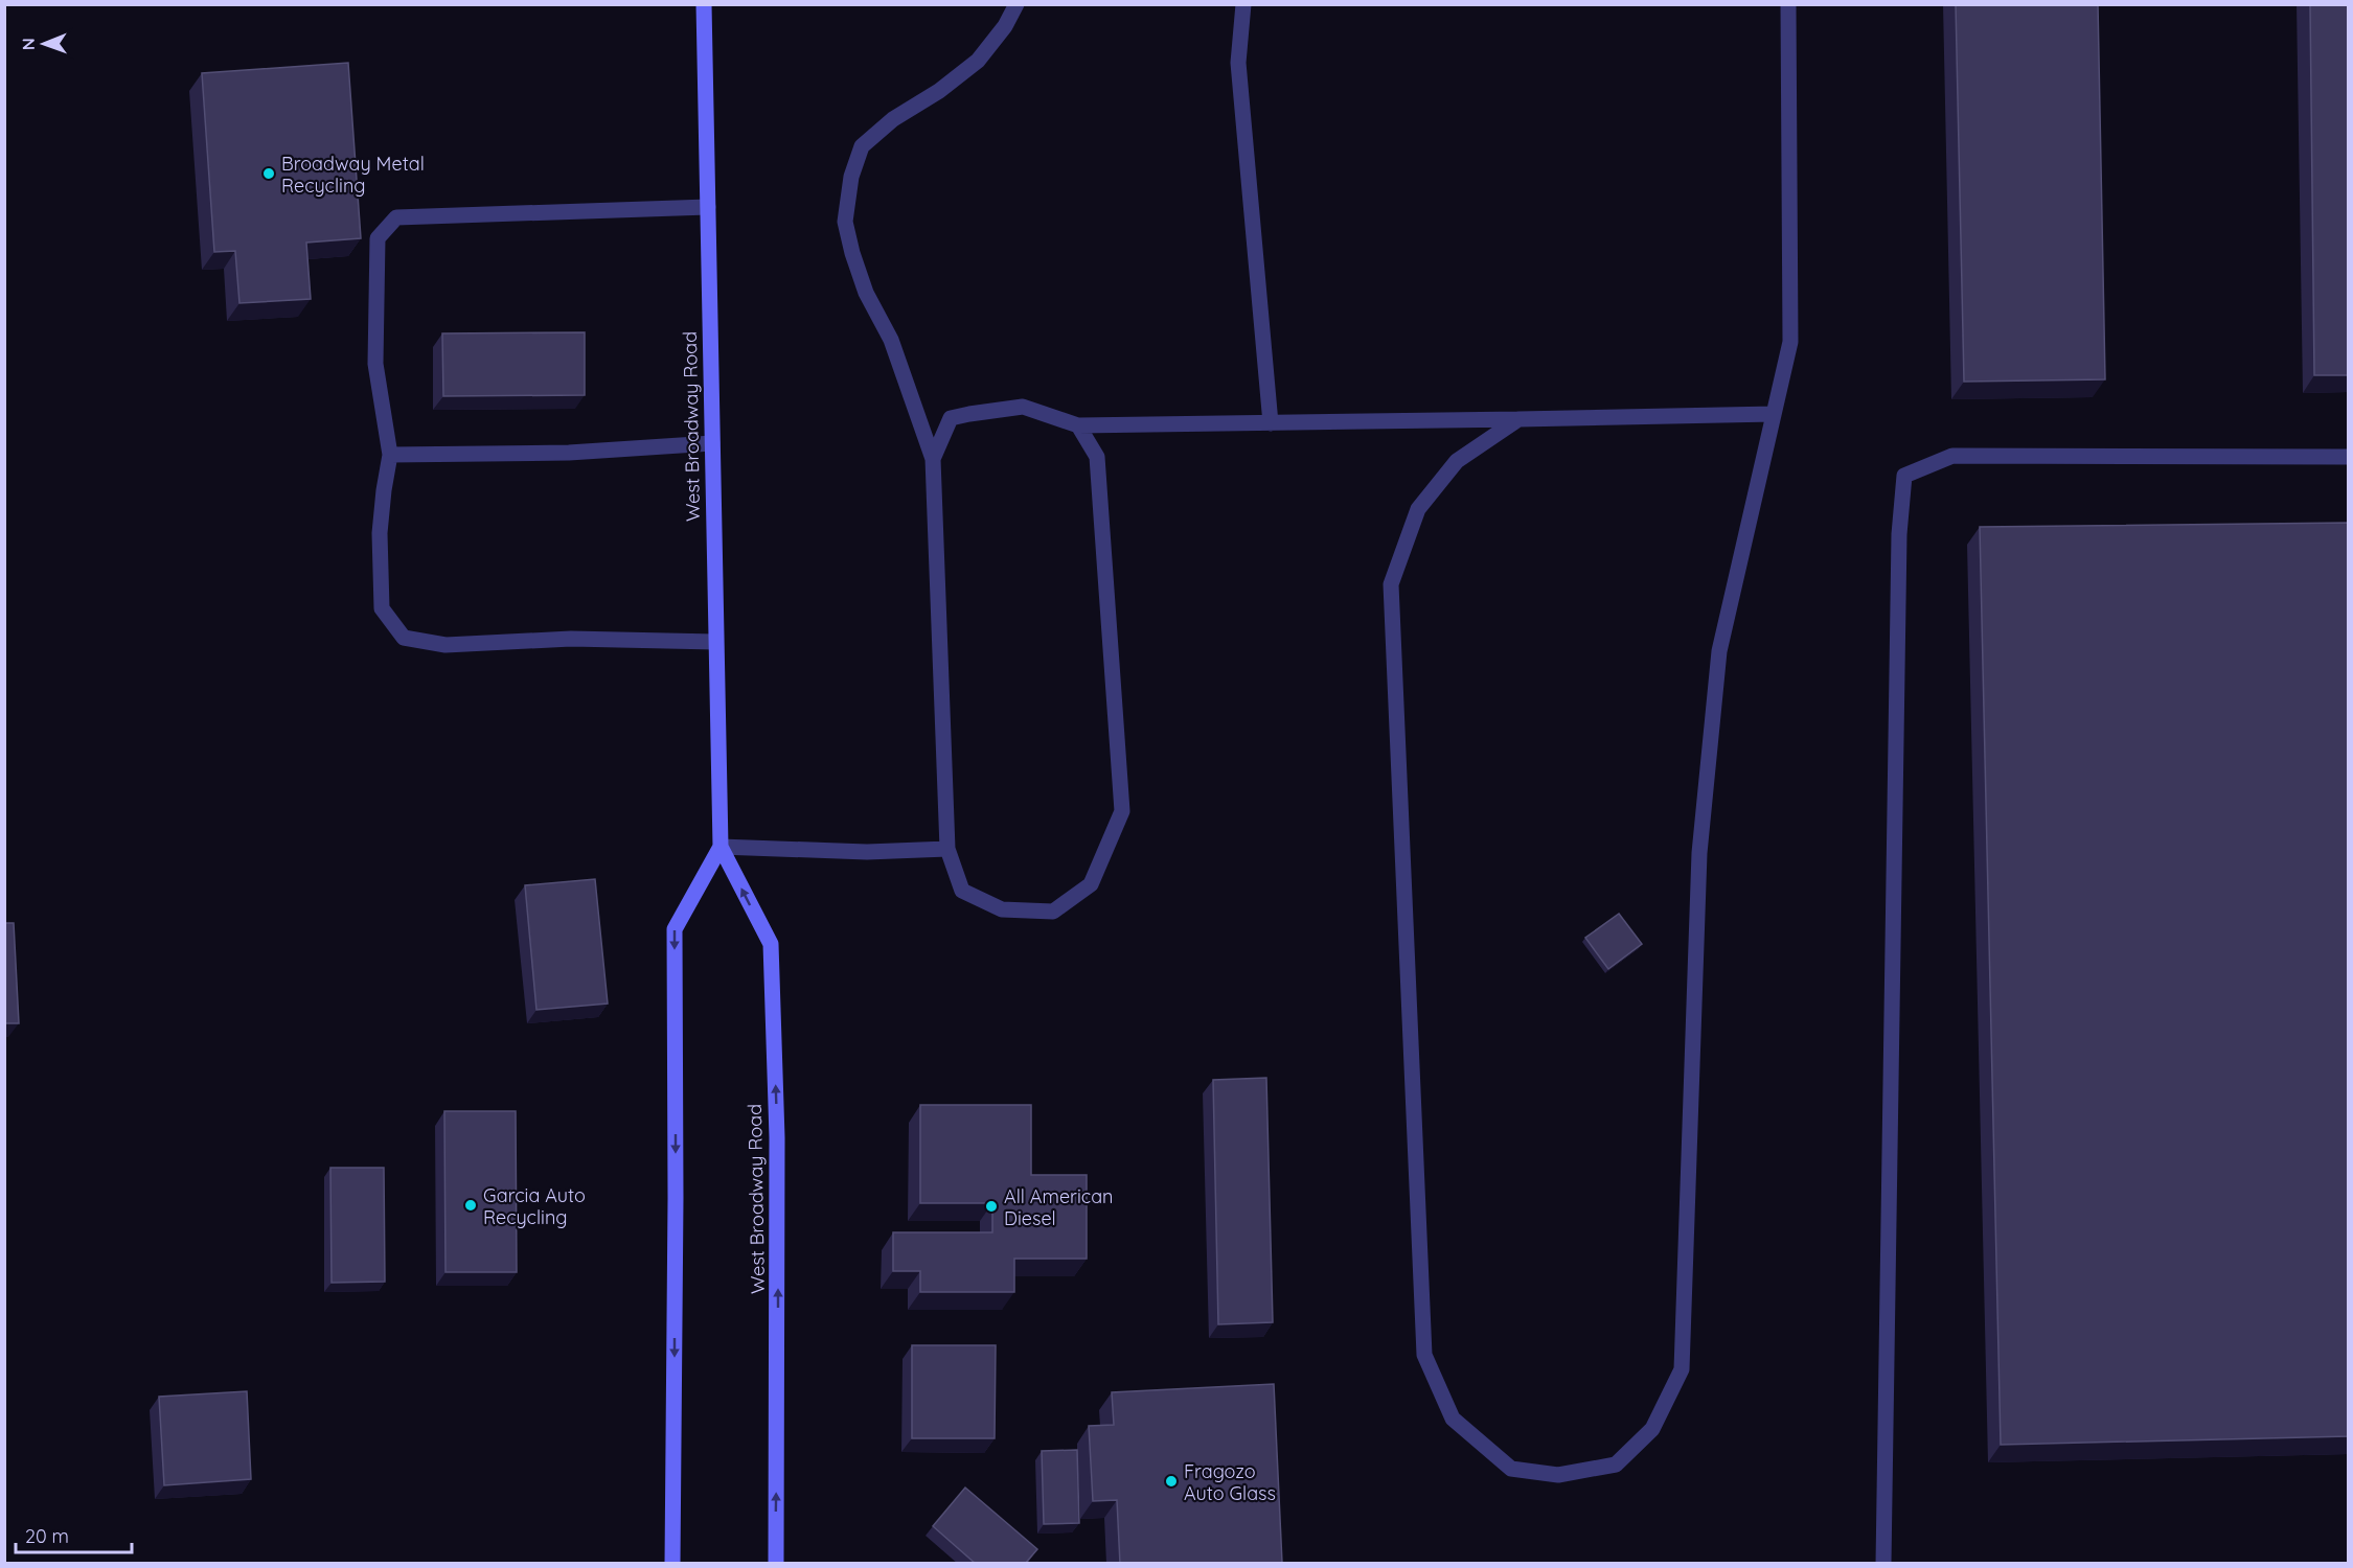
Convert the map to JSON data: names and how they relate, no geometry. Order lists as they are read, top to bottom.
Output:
{
  "streets": {
    "main road": ["West Broadway Road"]
  },
  "places": [
    "Broadway Metal Recycling",
    "Garcia Auto Recycling",
    "All American Diesel",
    "Fragozo Auto Glass"
  ],
  "scale_bar": "20 m",
  "north": "left"
}
